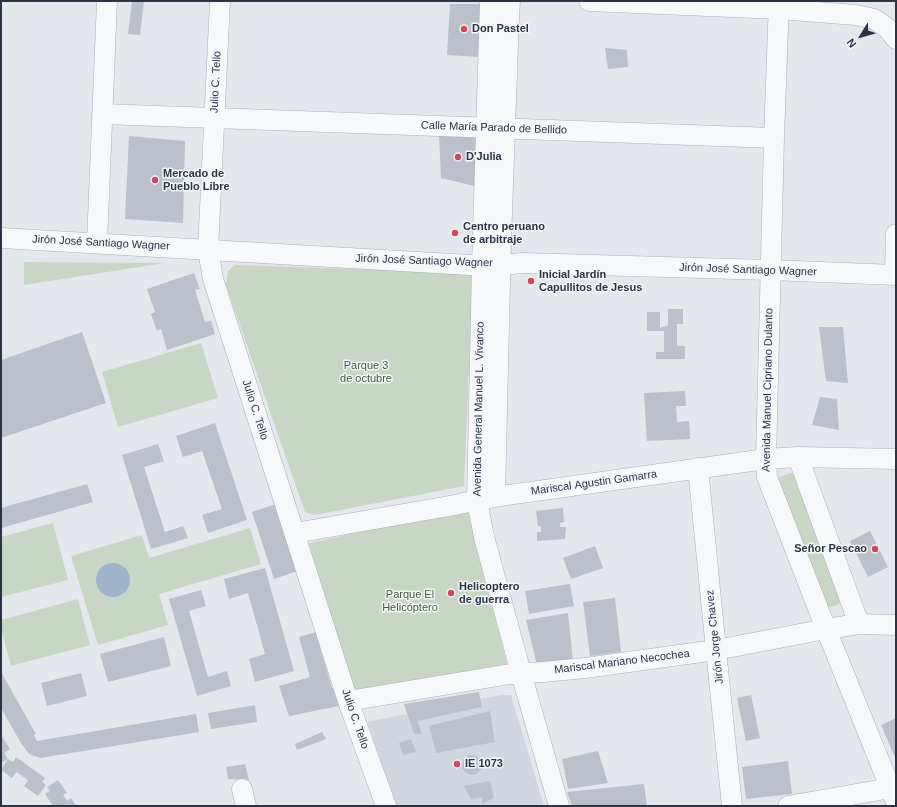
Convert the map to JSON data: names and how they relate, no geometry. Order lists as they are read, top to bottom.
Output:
{
  "streets": {
    "street": [
      "Julio C. Tello",
      "Calle María Parado de Bellido",
      "Jirón José Santiago Wagner",
      "Avenida Manuel Cipriano Dulanto",
      "Avenida General Manuel L. Vivanco",
      "Mariscal Agustin Gamarra",
      "Jirón Jorge Chavez",
      "Mariscal Mariano Necochea"
    ]
  },
  "crossings": [
    ["Julio C. Tello", "Calle María Parado de Bellido"],
    ["Julio C. Tello", "Jirón José Santiago Wagner"],
    ["Julio C. Tello", "Mariscal Agustin Gamarra"],
    ["Julio C. Tello", "Mariscal Mariano Necochea"],
    ["Calle María Parado de Bellido", "Avenida Manuel Cipriano Dulanto"],
    ["Calle María Parado de Bellido", "Avenida General Manuel L. Vivanco"],
    ["Jirón José Santiago Wagner", "Avenida Manuel Cipriano Dulanto"],
    ["Jirón José Santiago Wagner", "Avenida General Manuel L. Vivanco"],
    ["Avenida Manuel Cipriano Dulanto", "Mariscal Agustin Gamarra"],
    ["Avenida Manuel Cipriano Dulanto", "Mariscal Mariano Necochea"],
    ["Avenida General Manuel L. Vivanco", "Mariscal Agustin Gamarra"],
    ["Avenida General Manuel L. Vivanco", "Mariscal Mariano Necochea"],
    ["Mariscal Agustin Gamarra", "Jirón Jorge Chavez"],
    ["Jirón Jorge Chavez", "Mariscal Mariano Necochea"]
  ],
  "parks": ["Parque 3 de octubre", "Parque El Helicóptero"],
  "places": [
    "Don Pastel",
    "D'Julia",
    "Mercado de Pueblo Libre",
    "Centro peruano de arbitraje",
    "Inicial Jardín Capullitos de Jesus",
    "Señor Pescao",
    "Helicoptero de guerra",
    "IE 1073"
  ],
  "north": "bottom left"
}
